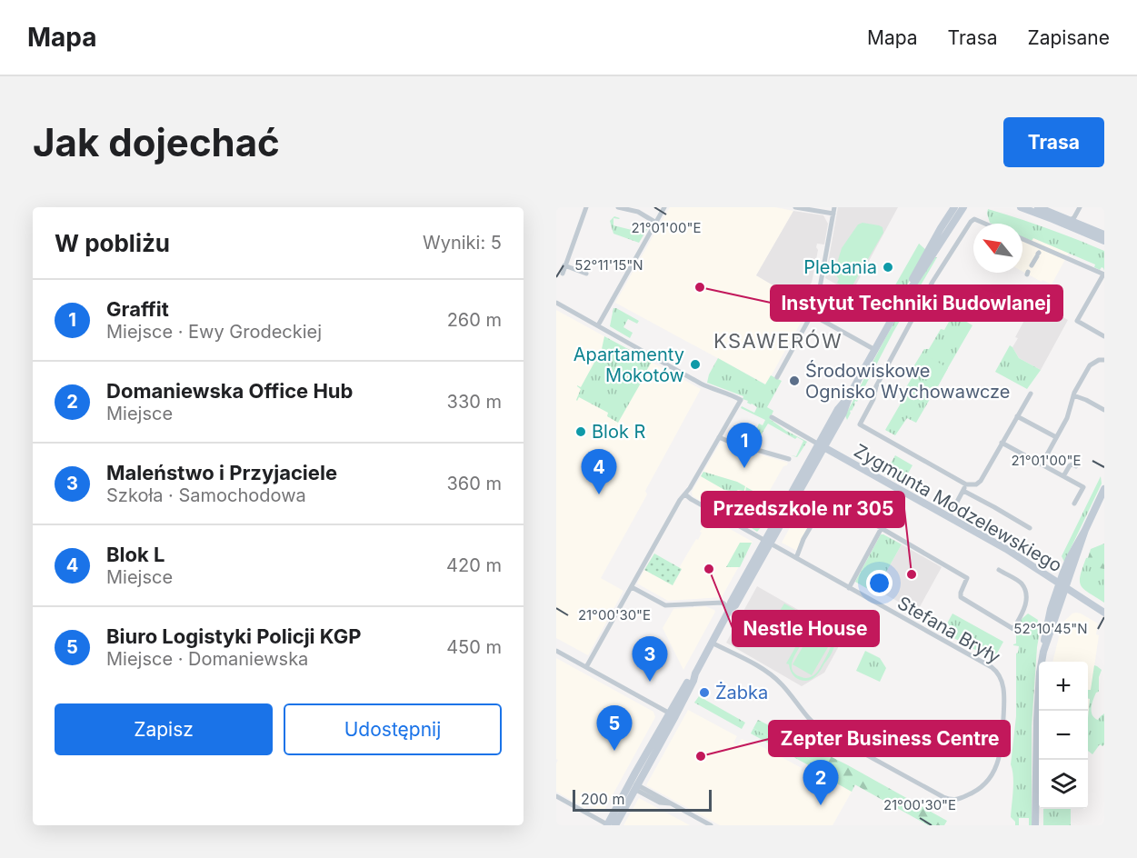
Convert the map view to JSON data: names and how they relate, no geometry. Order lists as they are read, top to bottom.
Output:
{
  "streets": {
    "street": ["Zygmunta Modzelewskiego", "Stefana Bryły"]
  },
  "districts": ["KSAWERÓW"],
  "places": [
    "Plebania",
    "Instytut Techniki Budowlanej",
    "Apartamenty Mokotów",
    "Środowiskowe Ognisko Wychowawcze",
    "Blok R",
    "Nestle House",
    "Przedszkole nr 305",
    "Żabka",
    "Zepter Business Centre"
  ],
  "scale_bar": "200 m",
  "north": "top left",
  "page": {
    "header": "Mapa",
    "nav": ["Mapa", "Trasa", "Zapisane"],
    "buttons": [
      "Trasa",
      ["Zapisz", "Udostępnij"]
    ],
    "title": "Jak dojechać",
    "heading": ["W pobliżu", "Wyniki: 5"],
    "list": [
      {
        "mark": "1",
        "name": "Graffit",
        "note": "Miejsce · Ewy Grodeckiej",
        "value": "260 m"
      },
      {
        "mark": "2",
        "name": "Domaniewska Office Hub",
        "note": "Miejsce",
        "value": "330 m"
      },
      {
        "mark": "3",
        "name": "Maleństwo i Przyjaciele",
        "note": "Szkoła · Samochodowa",
        "value": "360 m"
      },
      {
        "mark": "4",
        "name": "Blok L",
        "note": "Miejsce",
        "value": "420 m"
      },
      {
        "mark": "5",
        "name": "Biuro Logistyki Policji KGP",
        "note": "Miejsce · Domaniewska",
        "value": "450 m"
      }
    ],
    "pins": [
      "1",
      "4",
      "3",
      "5",
      "2"
    ],
    "map_buttons": ["+", "−"],
    "scale": "200 m"
  },
  "coordinates": [
    "21°01'00\"E",
    "52°11'15\"N",
    "21°00'30\"E",
    "52°10'45\"N"
  ]
}
